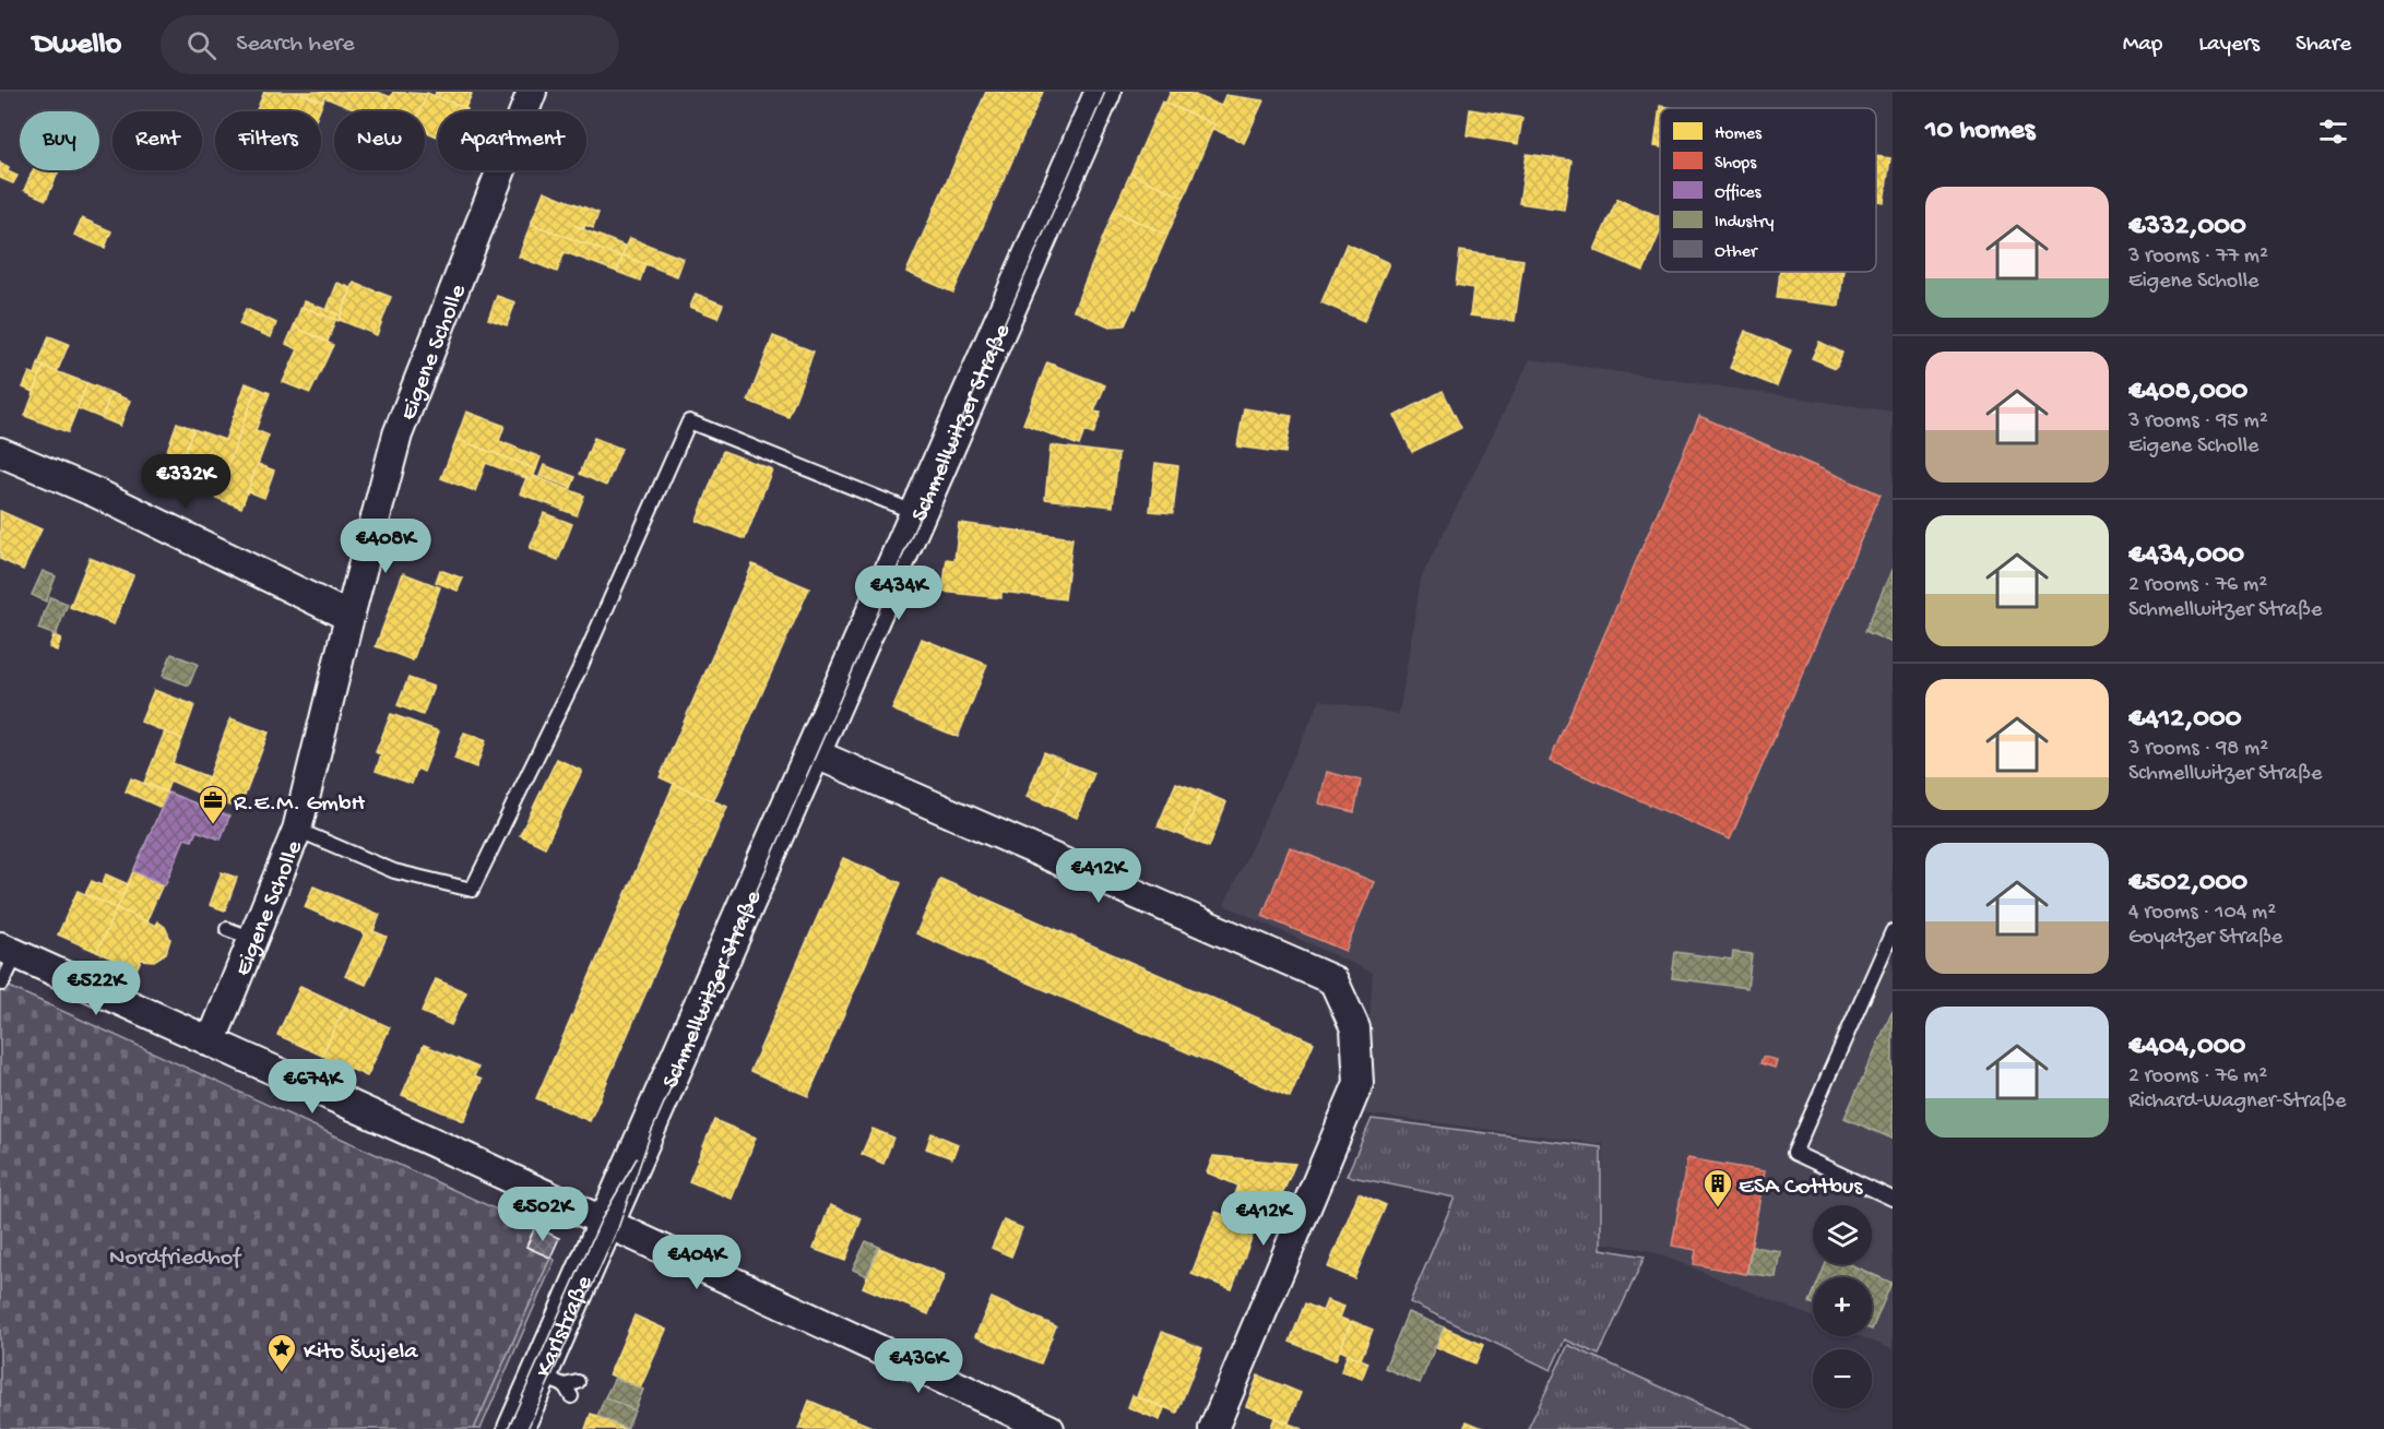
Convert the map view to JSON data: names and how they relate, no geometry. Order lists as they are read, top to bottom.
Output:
{
  "streets": {
    "street": ["Eigene Scholle", "Schmellwitzer Straße", "Karlstraße"]
  },
  "crossings": [
    ["Schmellwitzer Straße", "Karlstraße"]
  ],
  "parks": ["Nordfriedhof"],
  "places": {
    "office": ["R.E.M. GmbH"],
    "building": ["ESA Cottbus"],
    "place": ["Kito Šwjela"]
  },
  "legend": [
    "Homes",
    "Shops",
    "Offices",
    "Industry",
    "Other"
  ],
  "page": {
    "header": "Dwello",
    "search": "Search here",
    "nav": ["Map", "Layers", "Share"],
    "heading": "10 homes",
    "chip": [
      "Buy",
      "Rent",
      "Filters",
      "New",
      "Apartment"
    ],
    "list": [
      {
        "name": "€332,000",
        "note": "3 rooms · 77 m² · Eigene Scholle"
      },
      {
        "name": "€408,000",
        "note": "3 rooms · 95 m² · Eigene Scholle"
      },
      {
        "name": "€434,000",
        "note": "2 rooms · 76 m² · Schmellwitzer Straße"
      },
      {
        "name": "€412,000",
        "note": "3 rooms · 98 m² · Schmellwitzer Straße"
      },
      {
        "name": "€502,000",
        "note": "4 rooms · 104 m² · Goyatzer Straße"
      },
      {
        "name": "€404,000",
        "note": "2 rooms · 76 m² · Richard-Wagner-Straße"
      }
    ],
    "price": [
      "€332K",
      "€408K",
      "€434K",
      "€412K",
      "€522K",
      "€674K",
      "€502K",
      "€412K",
      "€404K",
      "€436K"
    ],
    "map_buttons": ["+", "−"]
  }
}
